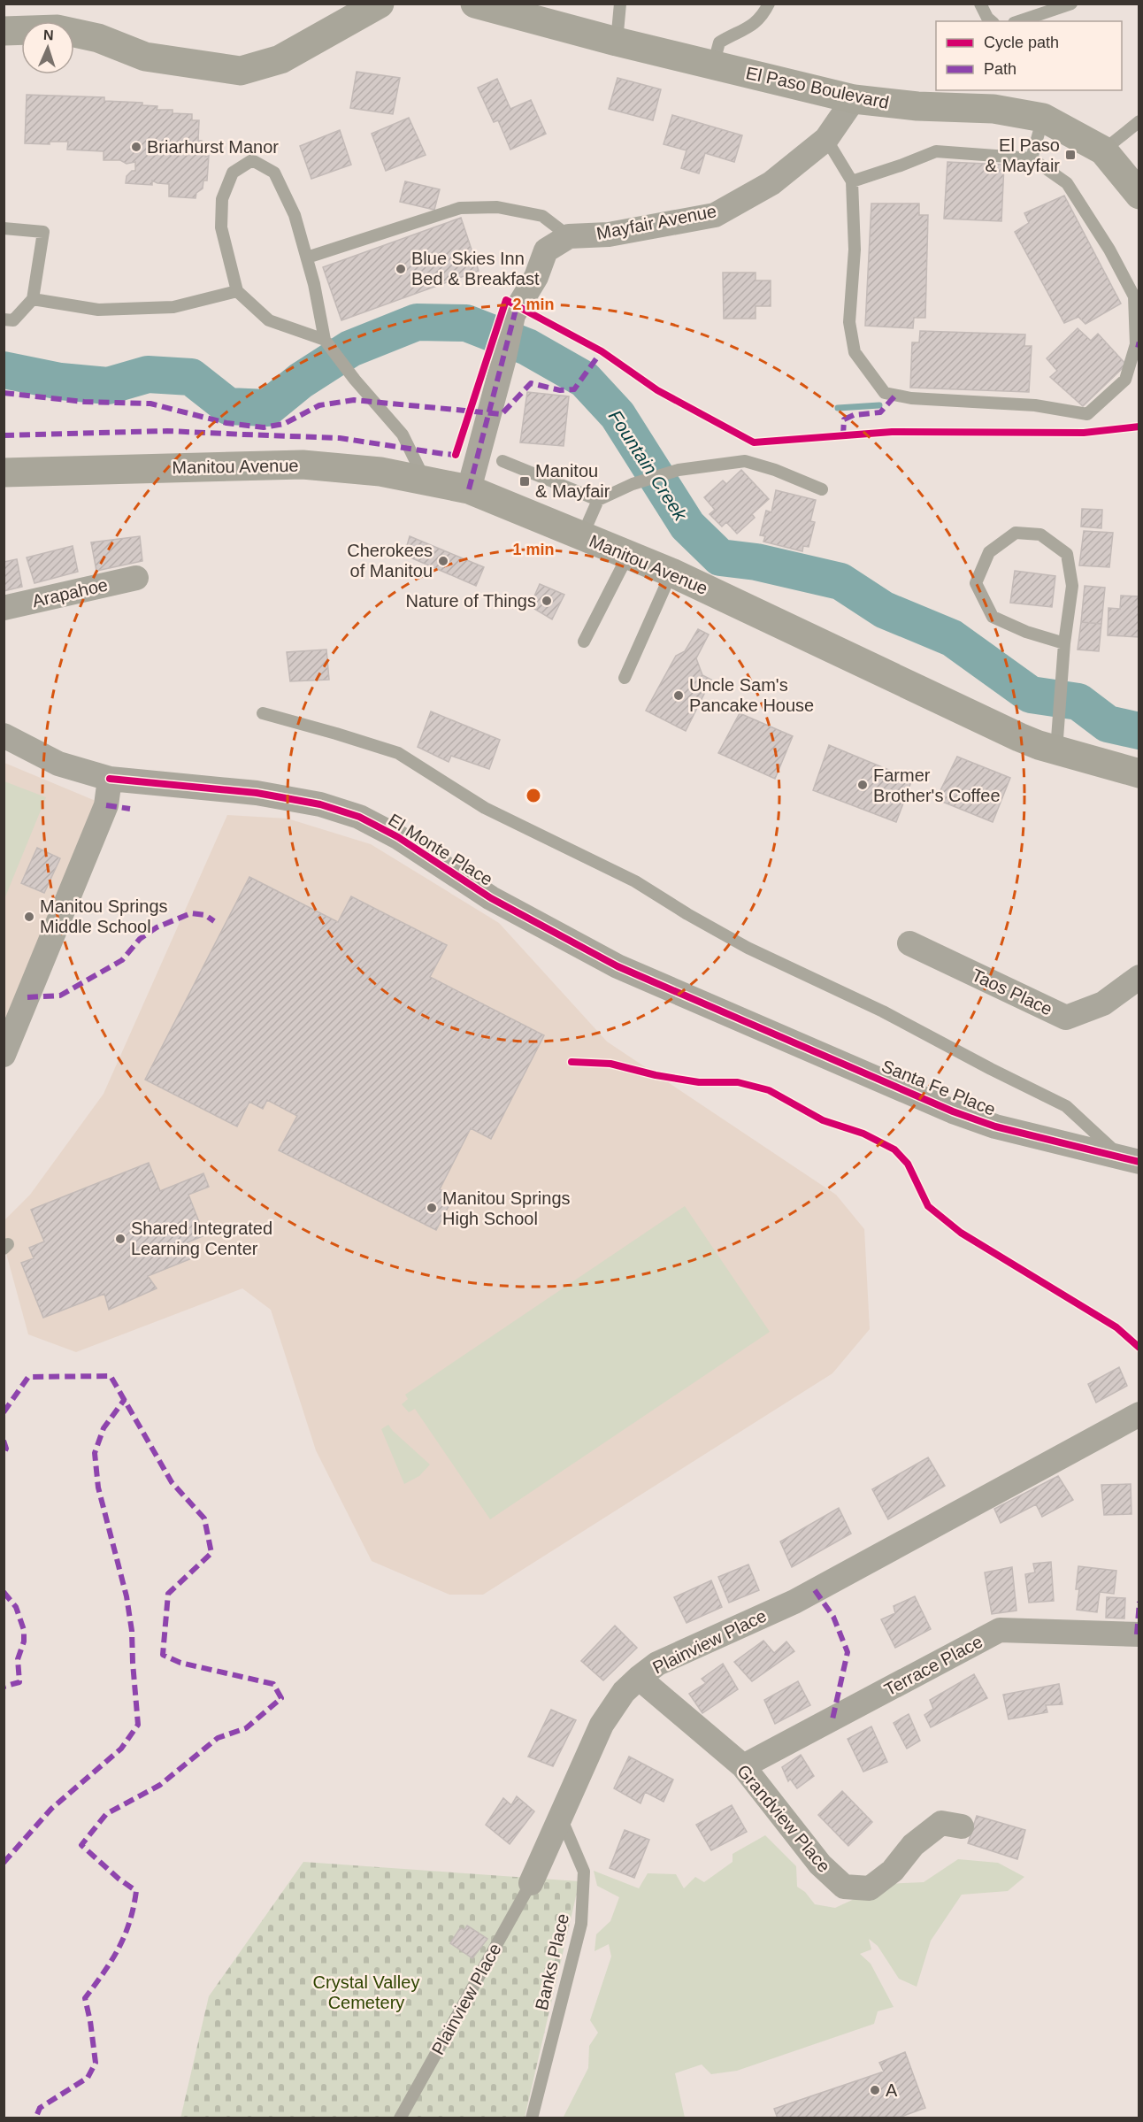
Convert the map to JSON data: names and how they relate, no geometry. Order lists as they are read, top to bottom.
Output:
{
  "streets": {
    "main road": ["El Paso Boulevard", "Manitou Avenue"],
    "street": [
      "Mayfair Avenue",
      "Arapahoe",
      "El Monte Place",
      "Taos Place",
      "Santa Fe Place",
      "Plainview Place",
      "Terrace Place",
      "Grandview Place"
    ],
    "lane": ["Banks Place"]
  },
  "crossings": [
    ["El Paso Boulevard", "Mayfair Avenue"],
    ["Mayfair Avenue", "Manitou Avenue"],
    ["El Monte Place", "Santa Fe Place"],
    ["Plainview Place", "Grandview Place"],
    ["Plainview Place", "Banks Place"],
    ["Terrace Place", "Grandview Place"]
  ],
  "water": ["Fountain Creek"],
  "parks": ["Crystal Valley Cemetery"],
  "places": {
    "other": [
      "Briarhurst Manor",
      "Blue Skies Inn Bed & Breakfast",
      "Cherokees of Manitou",
      "Nature of Things",
      "Uncle Sam's Pancake House",
      "Farmer Brother's Coffee",
      "Manitou Springs Middle School",
      "Manitou Springs High School",
      "Shared Integrated Learning Center",
      "A"
    ],
    "transit": ["El Paso & Mayfair", "Manitou & Mayfair"]
  },
  "legend": ["Cycle path", "Path"],
  "north": "top",
  "rings": ["2 min", "1 min"]
}
